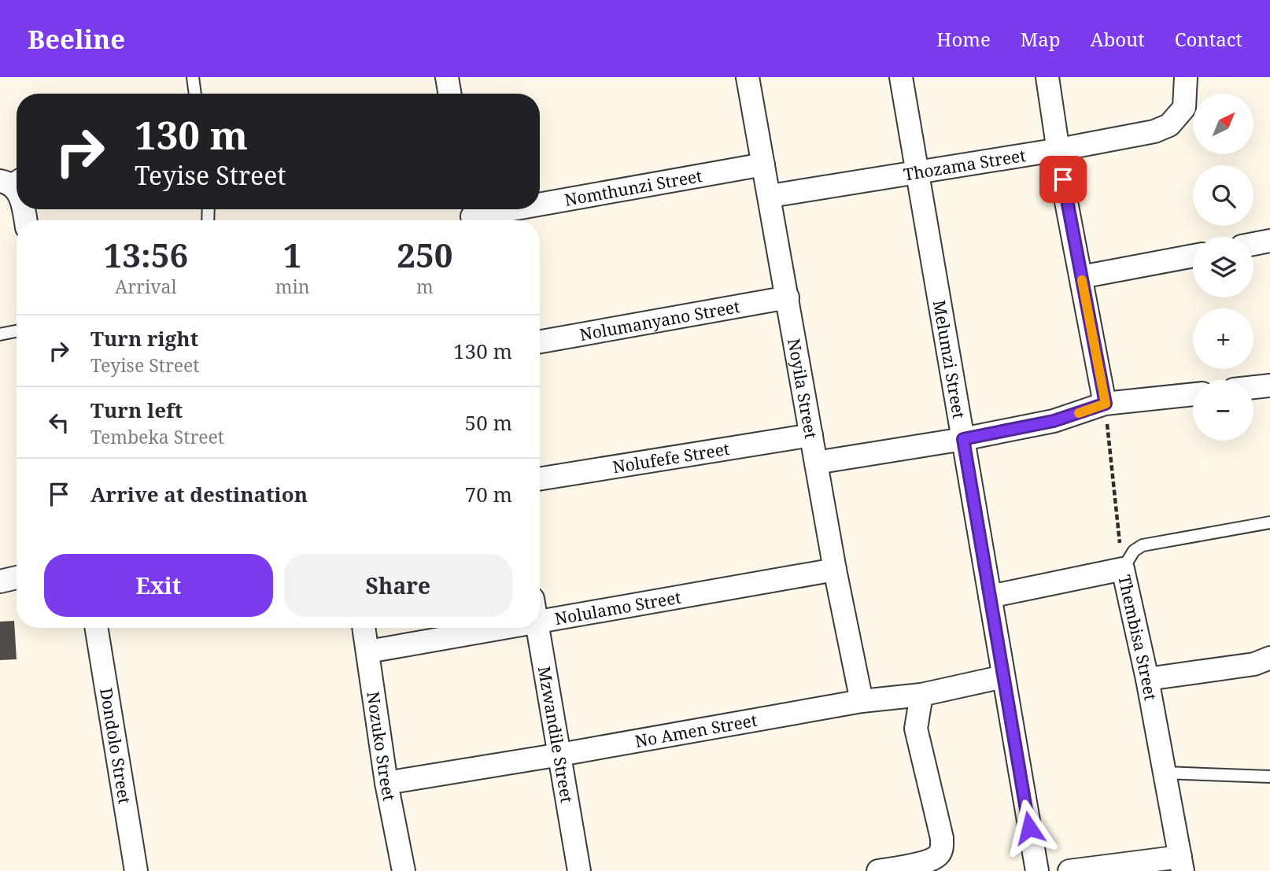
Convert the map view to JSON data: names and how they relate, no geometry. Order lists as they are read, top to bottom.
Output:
{
  "streets": {
    "street": [
      "Thozama Street",
      "Nomthunzi Street",
      "Nolumanyano Street",
      "Melumzi Street",
      "Noyila Street",
      "Nolufefe Street",
      "Nolulamo Street",
      "Thembisa Street",
      "No Amen Street",
      "Mzwandile Street",
      "Dondolo Street",
      "Nozuko Street"
    ]
  },
  "crossings": [
    ["Thozama Street", "Melumzi Street"],
    ["Thozama Street", "Noyila Street"],
    ["Nomthunzi Street", "Noyila Street"],
    ["Nolumanyano Street", "Noyila Street"],
    ["Melumzi Street", "No Amen Street"],
    ["Noyila Street", "Nolufefe Street"],
    ["Noyila Street", "Nolulamo Street"],
    ["Noyila Street", "No Amen Street"],
    ["Nolulamo Street", "Nozuko Street"],
    ["No Amen Street", "Mzwandile Street"],
    ["No Amen Street", "Nozuko Street"]
  ],
  "north": "top right",
  "page": {
    "header": "Beeline",
    "nav": [
      "Home",
      "Map",
      "About",
      "Contact"
    ],
    "map_buttons": ["+", "−"],
    "turn": ["130 m", "Teyise Street"],
    "eta": [
      "13:56",
      "Arrival",
      "1",
      "min",
      "250",
      "m"
    ],
    "list": [
      {
        "name": "Turn right",
        "note": "Teyise Street",
        "value": "130 m"
      },
      {
        "name": "Turn left",
        "note": "Tembeka Street",
        "value": "50 m"
      },
      {
        "name": "Arrive at destination",
        "value": "70 m"
      }
    ],
    "buttons": ["Exit", "Share"]
  }
}
